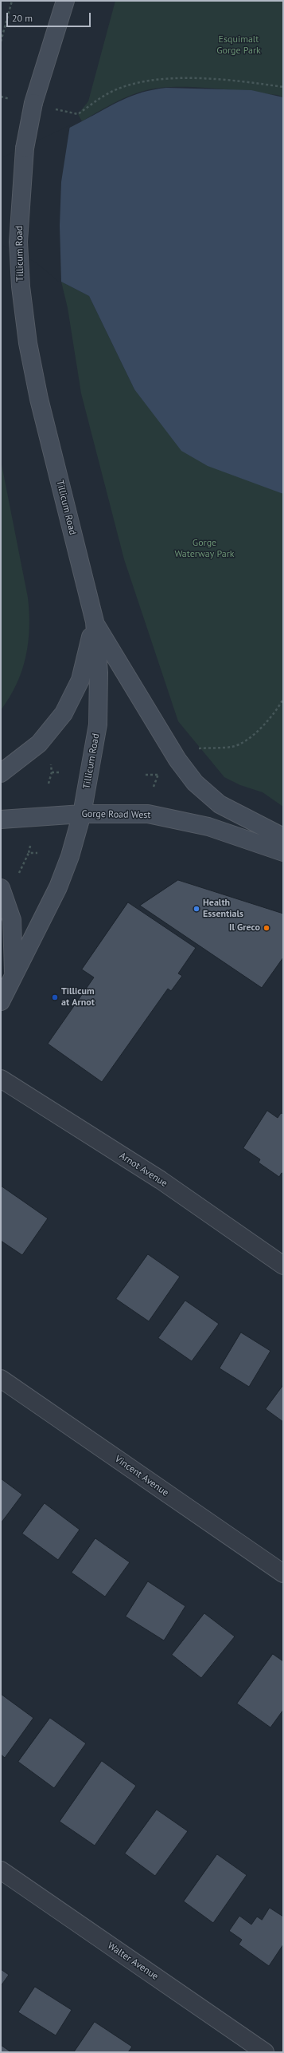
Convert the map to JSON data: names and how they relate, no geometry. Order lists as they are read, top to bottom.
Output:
{
  "streets": {
    "main road": ["Tillicum Road", "Gorge Road West"],
    "street": ["Arnot Avenue", "Vincent Avenue", "Walter Avenue"]
  },
  "crossings": [
    ["Tillicum Road", "Gorge Road West"]
  ],
  "parks": ["Esquimalt Gorge Park", "Gorge Waterway Park"],
  "places": ["Health Essentials", "Il Greco", "Tillicum at Arnot"],
  "scale_bar": "20 m"
}
